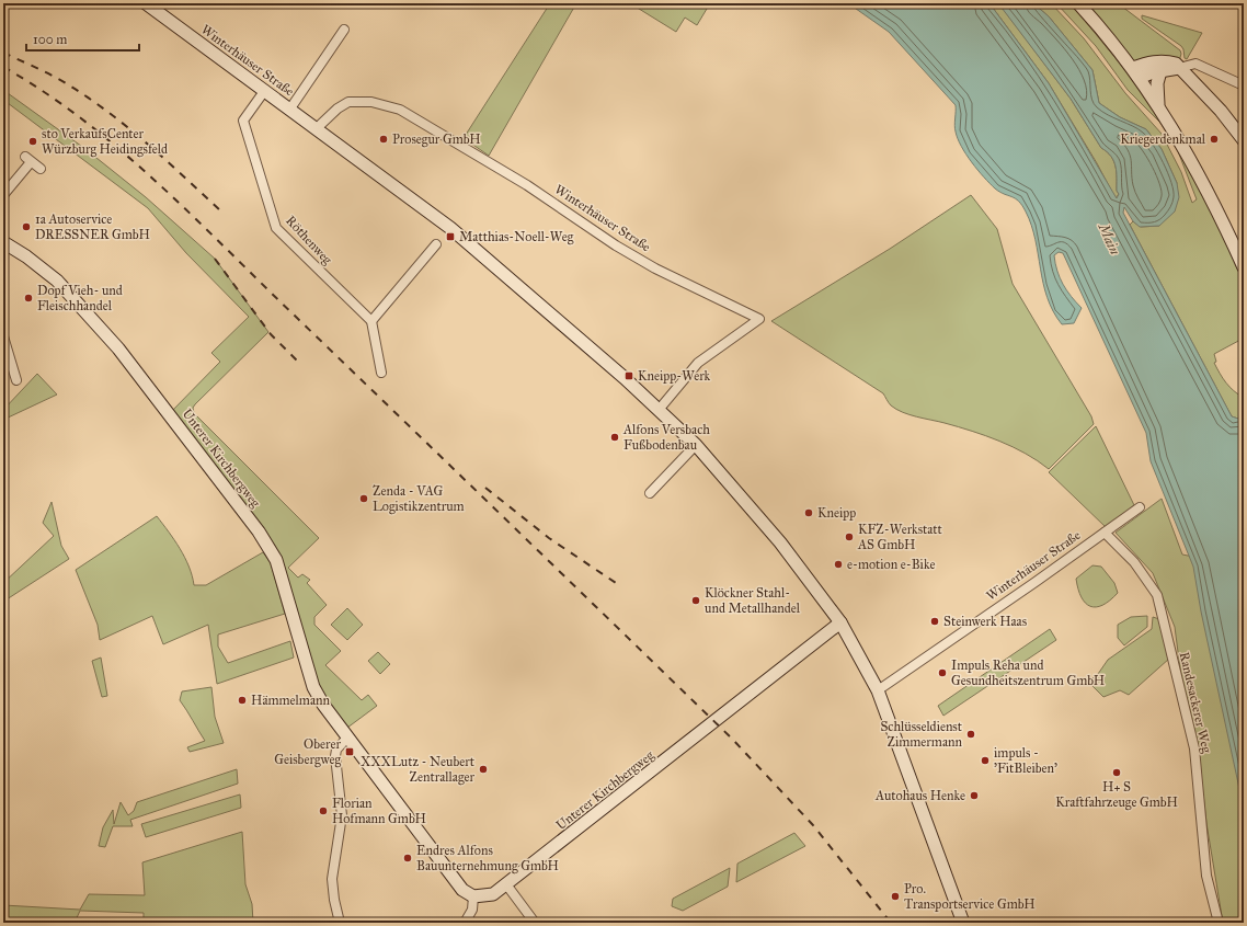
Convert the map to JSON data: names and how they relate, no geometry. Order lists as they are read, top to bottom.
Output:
{
  "streets": {
    "main road": ["Winterhäuser Straße", "Unterer Kirchbergweg"],
    "street": ["Röthenweg", "Randesackerer Weg"]
  },
  "crossings": [
    ["Winterhäuser Straße", "Röthenweg"],
    ["Winterhäuser Straße", "Unterer Kirchbergweg"],
    ["Winterhäuser Straße", "Randesackerer Weg"]
  ],
  "water": ["Main"],
  "places": {
    "other": [
      "Prosegur GmbH",
      "Kriegerdenkmal",
      "sto VerkaufsCenter Würzburg Heidingsfeld",
      "1a Autoservice DRESSNER GmbH",
      "Dopf Vieh- und Fleischhandel",
      "Alfons Versbach Fußbodenbau",
      "Zenda - VAG Logistikzentrum",
      "Kneipp",
      "KFZ-Werkstatt AS GmbH",
      "e-motion e-Bike",
      "Klöckner Stahl- und Metallhandel",
      "Steinwerk Haas",
      "Impuls Reha und Gesundheitszentrum GmbH",
      "Hämmelmann",
      "Schlüsseldienst Zimmermann",
      "impuls - 'FitBleiben'",
      "XXXLutz - Neubert Zentrallager",
      "H+ S Kraftfahrzeuge GmbH",
      "Autohaus Henke",
      "Florian Hofmann GmbH",
      "Endres Alfons Bauunternehmung GmbH",
      "Pro. Transportservice GmbH"
    ],
    "transit": ["Matthias-Noell-Weg", "Kneipp-Werk", "Oberer Geisbergweg"]
  },
  "scale_bar": "100 m"
}
